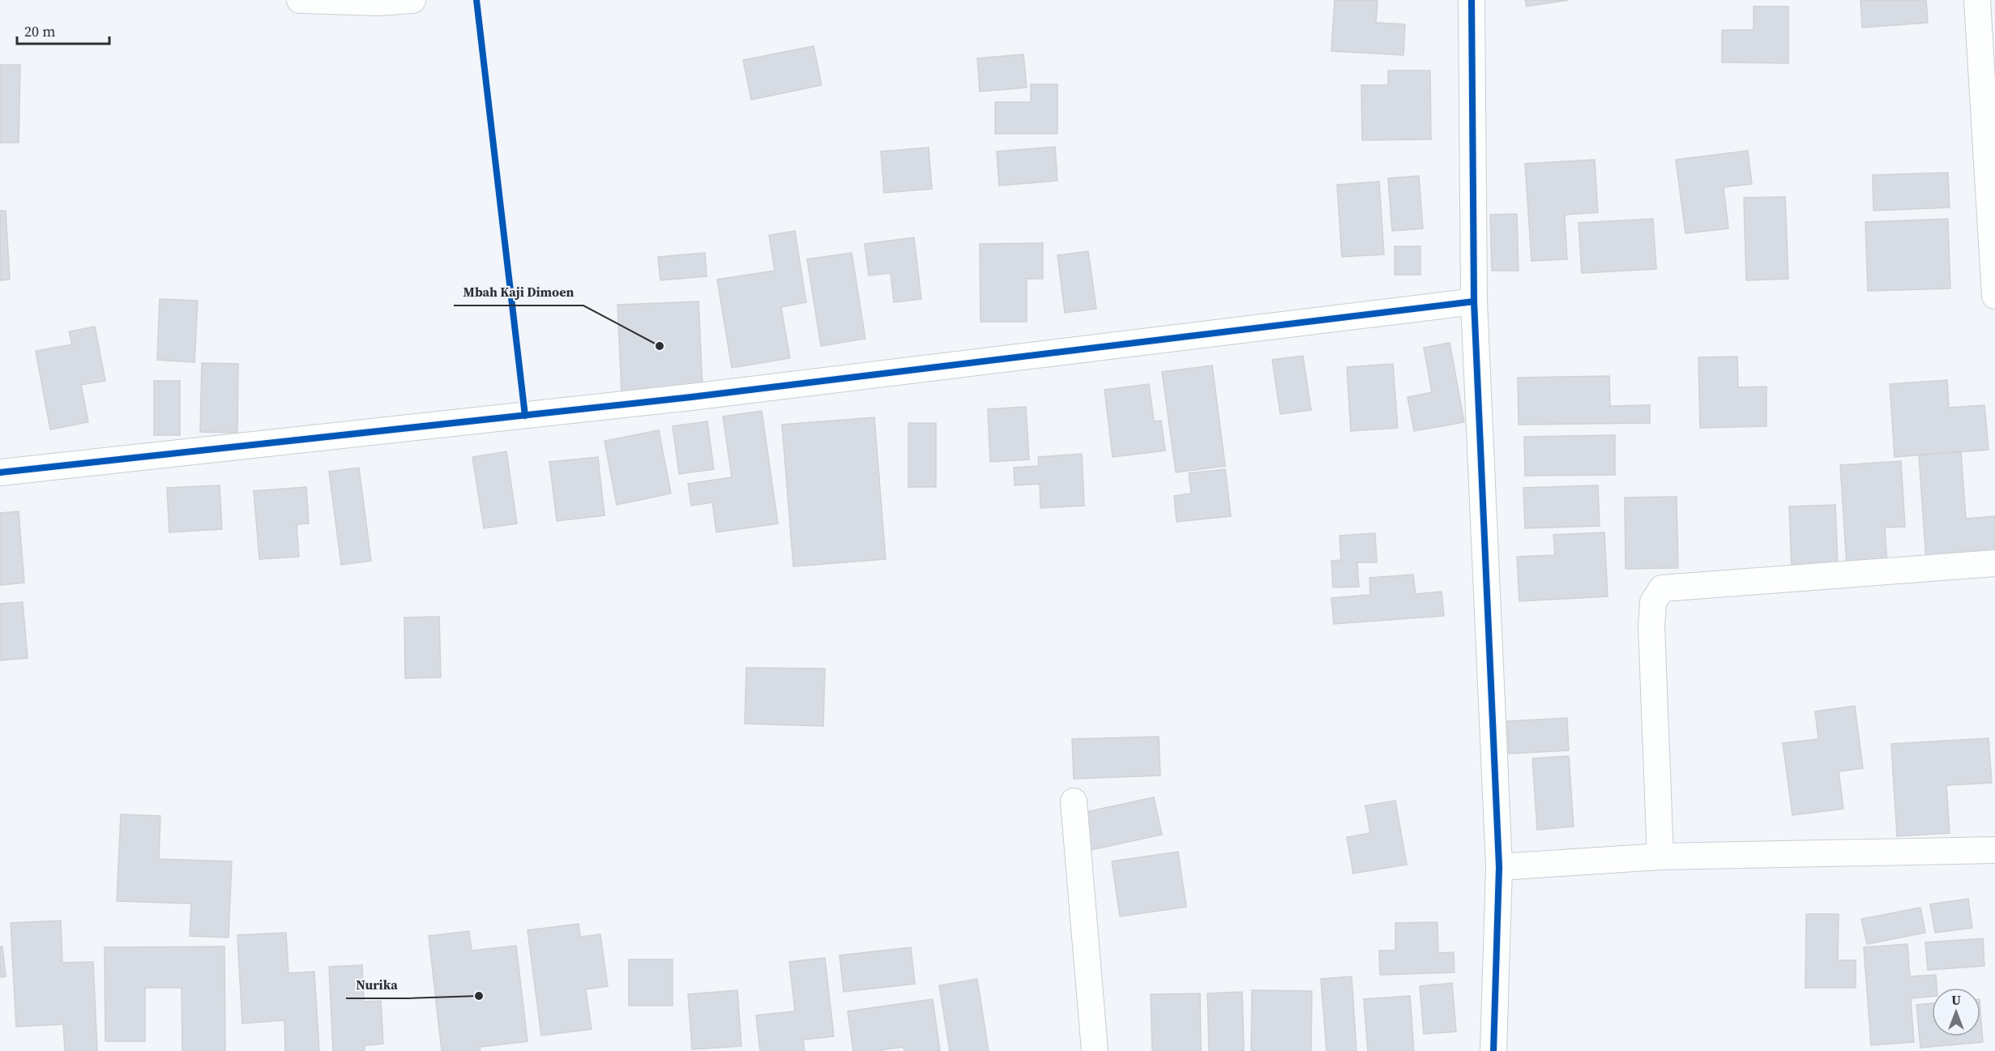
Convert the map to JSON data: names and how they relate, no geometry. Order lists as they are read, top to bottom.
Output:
{
  "places": ["Mbah Kaji Dimoen", "Nurika"],
  "scale_bar": "20 m",
  "north": "top"
}
